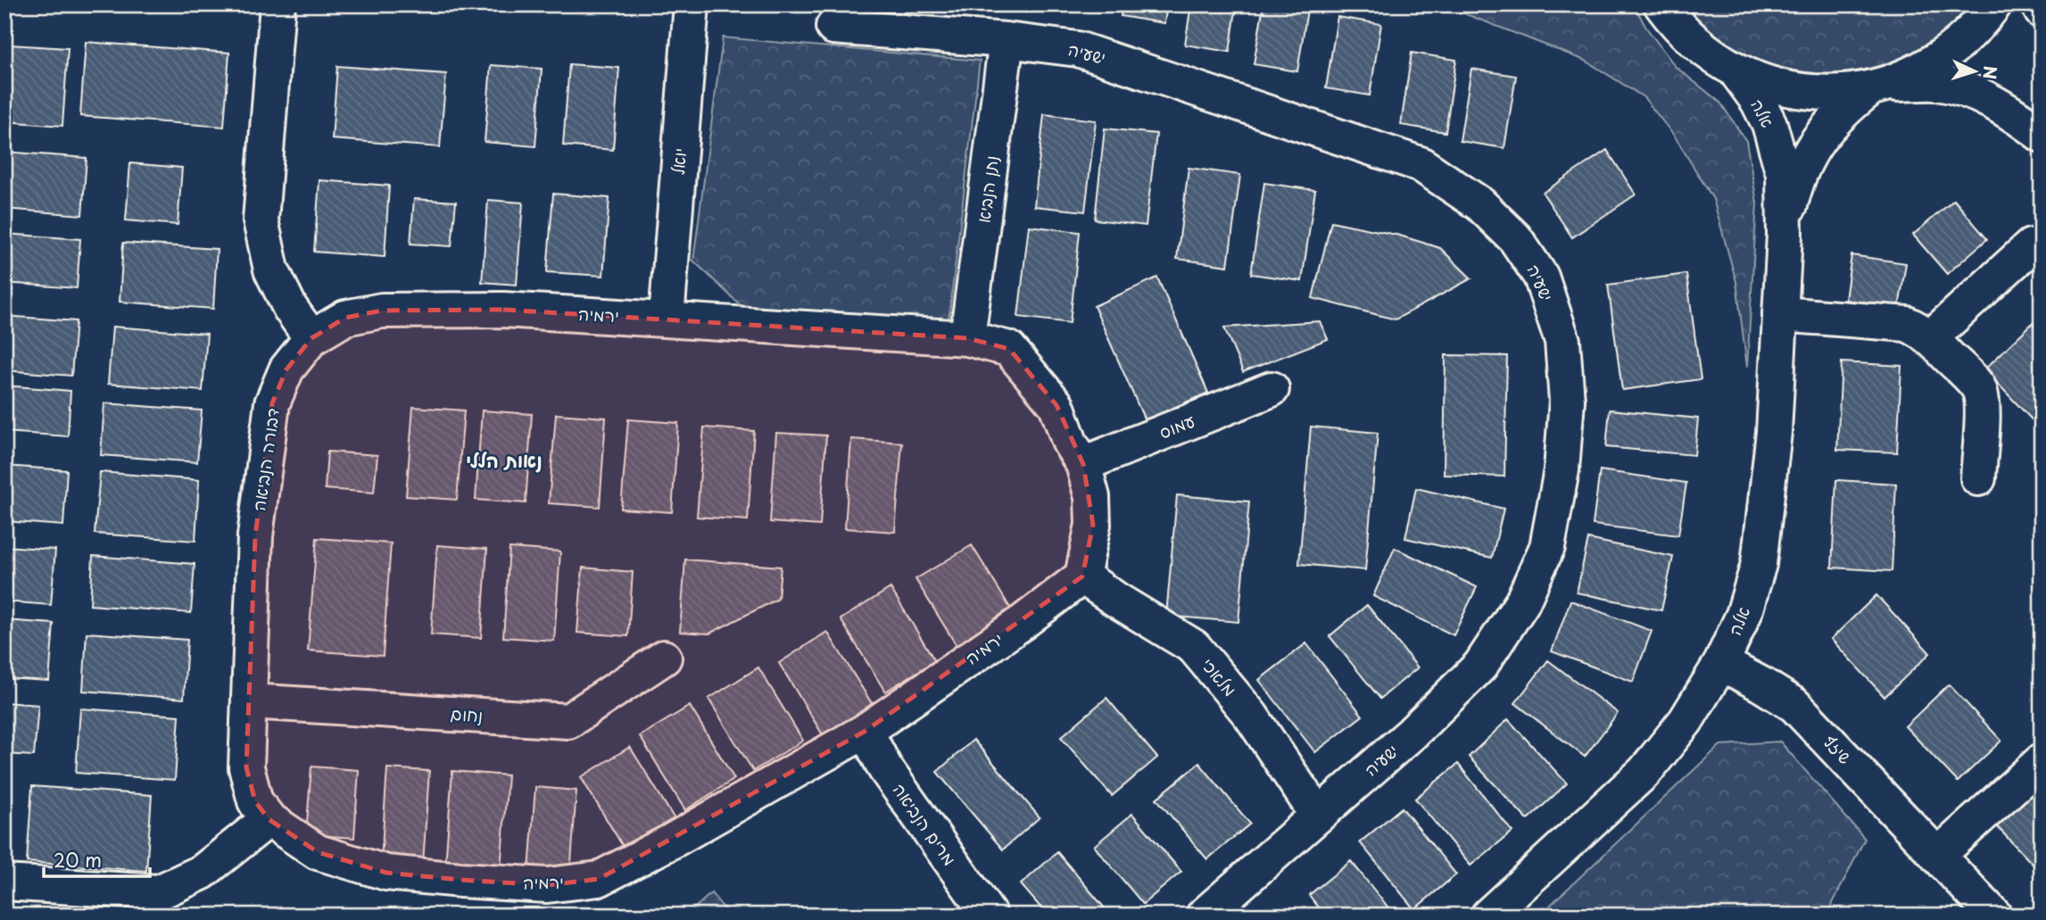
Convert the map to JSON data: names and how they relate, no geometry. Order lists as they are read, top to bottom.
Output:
{
  "streets": {
    "street": [
      "ישעיה",
      "אלה",
      "יואל",
      "נתן הנביא",
      "ירמיה",
      "עמוס",
      "דבורה הנביאה",
      "מלאכי",
      "נחום",
      "שיזף",
      "מרים הנביאה"
    ]
  },
  "crossings": [
    ["ישעיה", "נתן הנביא"],
    ["ישעיה", "מלאכי"],
    ["אלה", "שיזף"],
    ["יואל", "ירמיה"],
    ["נתן הנביא", "ירמיה"],
    ["ירמיה", "עמוס"],
    ["ירמיה", "דבורה הנביאה"],
    ["ירמיה", "מלאכי"],
    ["ירמיה", "מרים הנביאה"],
    ["דבורה הנביאה", "נחום"]
  ],
  "districts": ["נאות הללי"],
  "scale_bar": "20 m",
  "north": "right"
}
